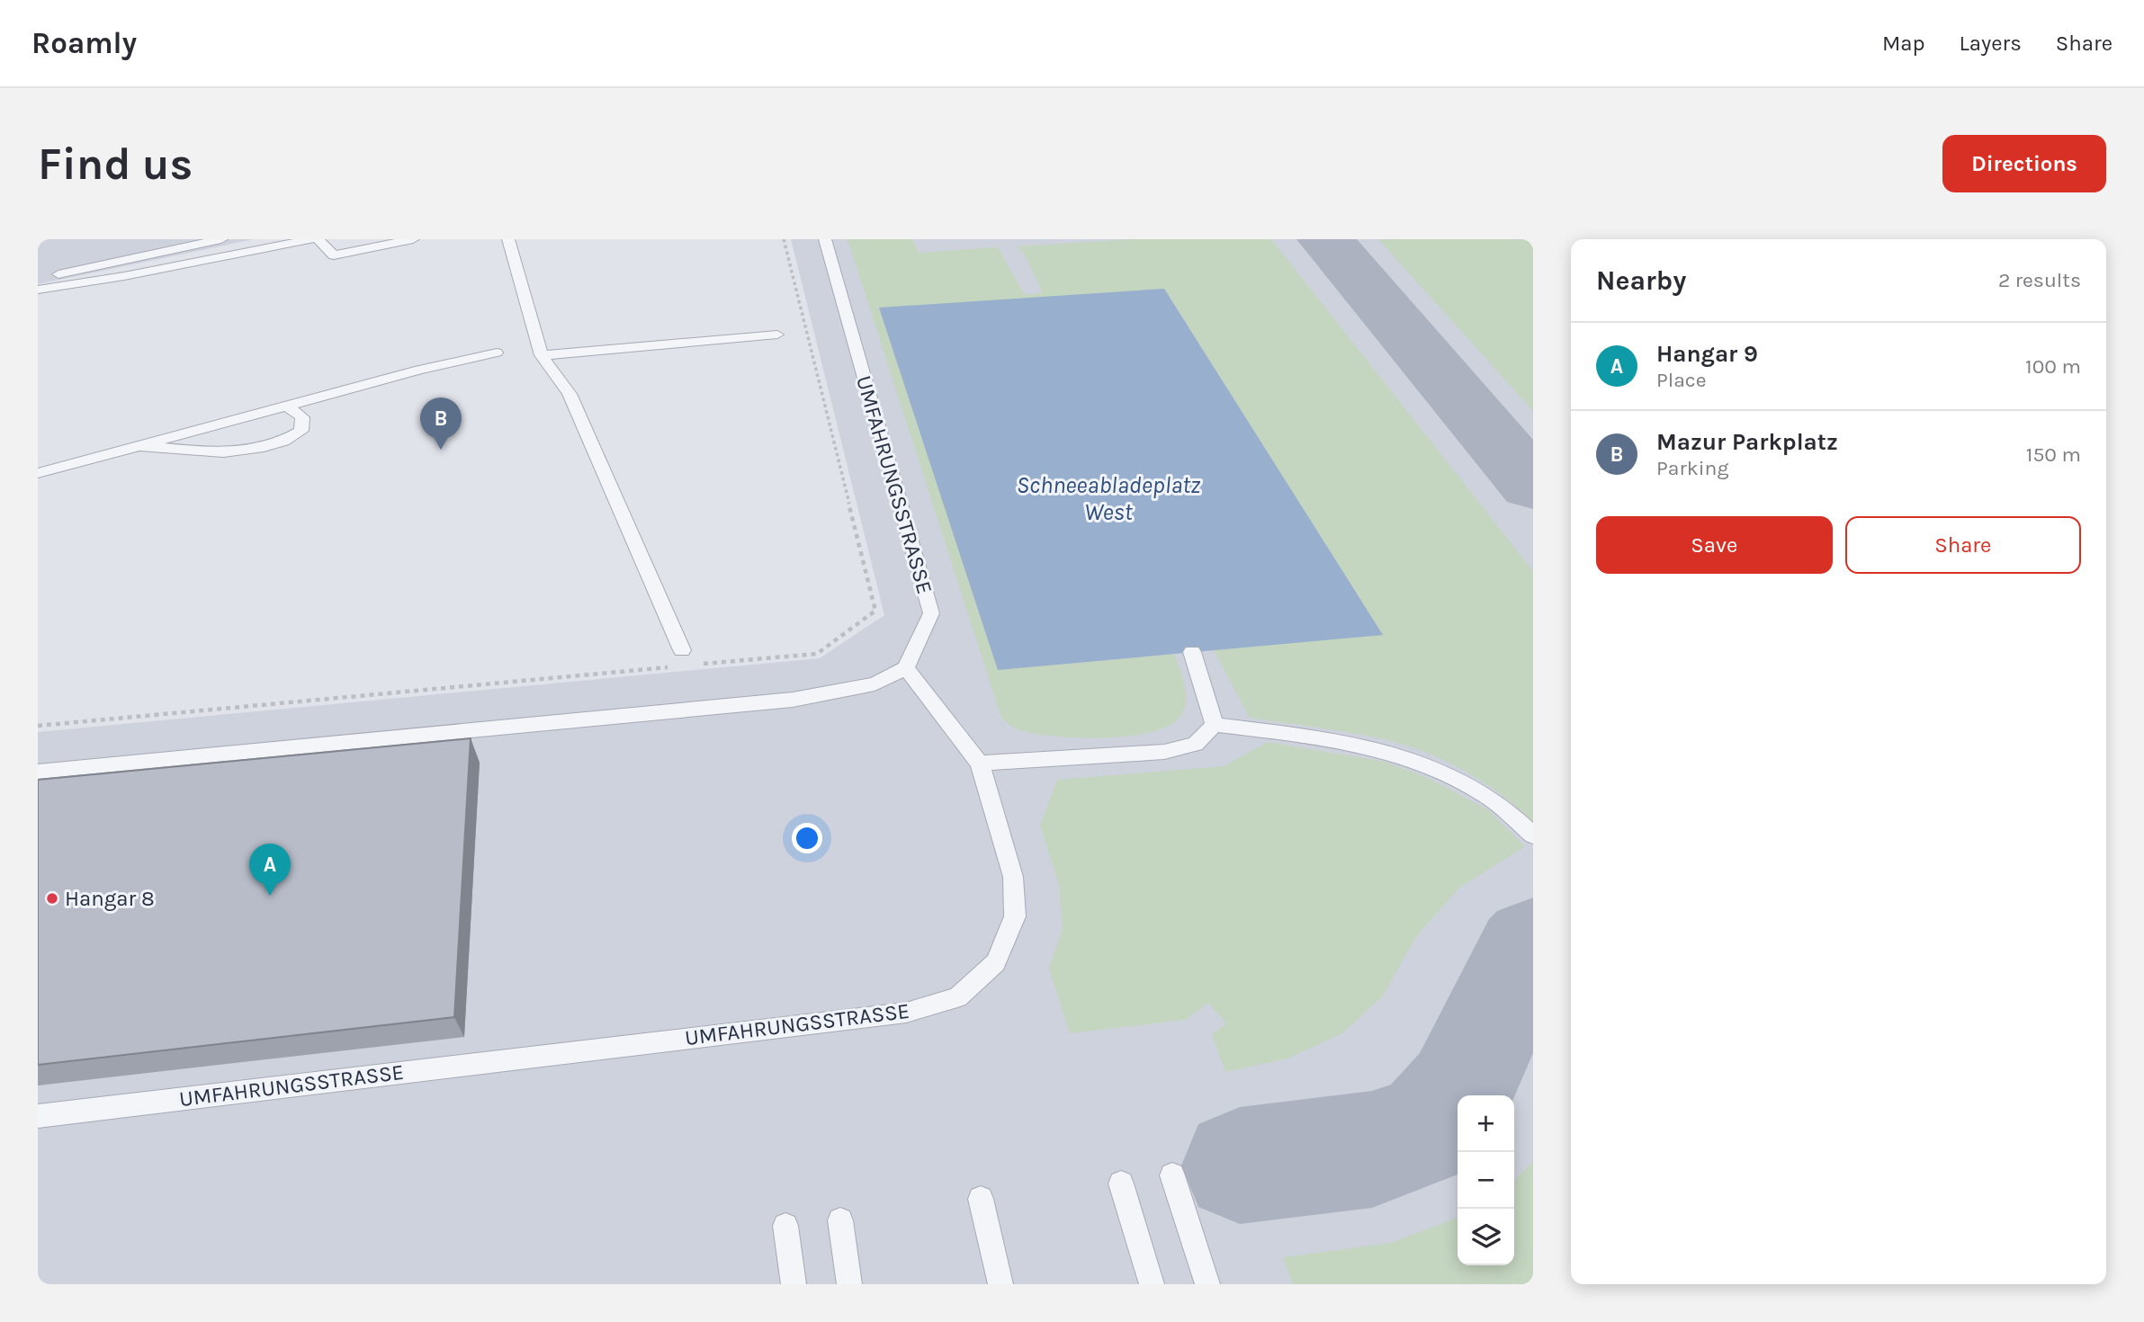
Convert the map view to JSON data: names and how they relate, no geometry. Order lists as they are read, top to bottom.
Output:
{
  "streets": {
    "lane": ["UMFAHRUNGSSTRASSE"]
  },
  "water": ["Schneeabladeplatz West"],
  "places": ["Hangar 8"],
  "page": {
    "header": "Roamly",
    "nav": ["Map", "Layers", "Share"],
    "buttons": [
      "Directions",
      ["Save", "Share"]
    ],
    "title": "Find us",
    "heading": ["Nearby", "2 results"],
    "list": [
      {
        "mark": "A",
        "name": "Hangar 9",
        "note": "Place",
        "value": "100 m"
      },
      {
        "mark": "B",
        "name": "Mazur Parkplatz",
        "note": "Parking",
        "value": "150 m"
      }
    ],
    "pins": ["B", "A"],
    "map_buttons": ["+", "−"]
  }
}
